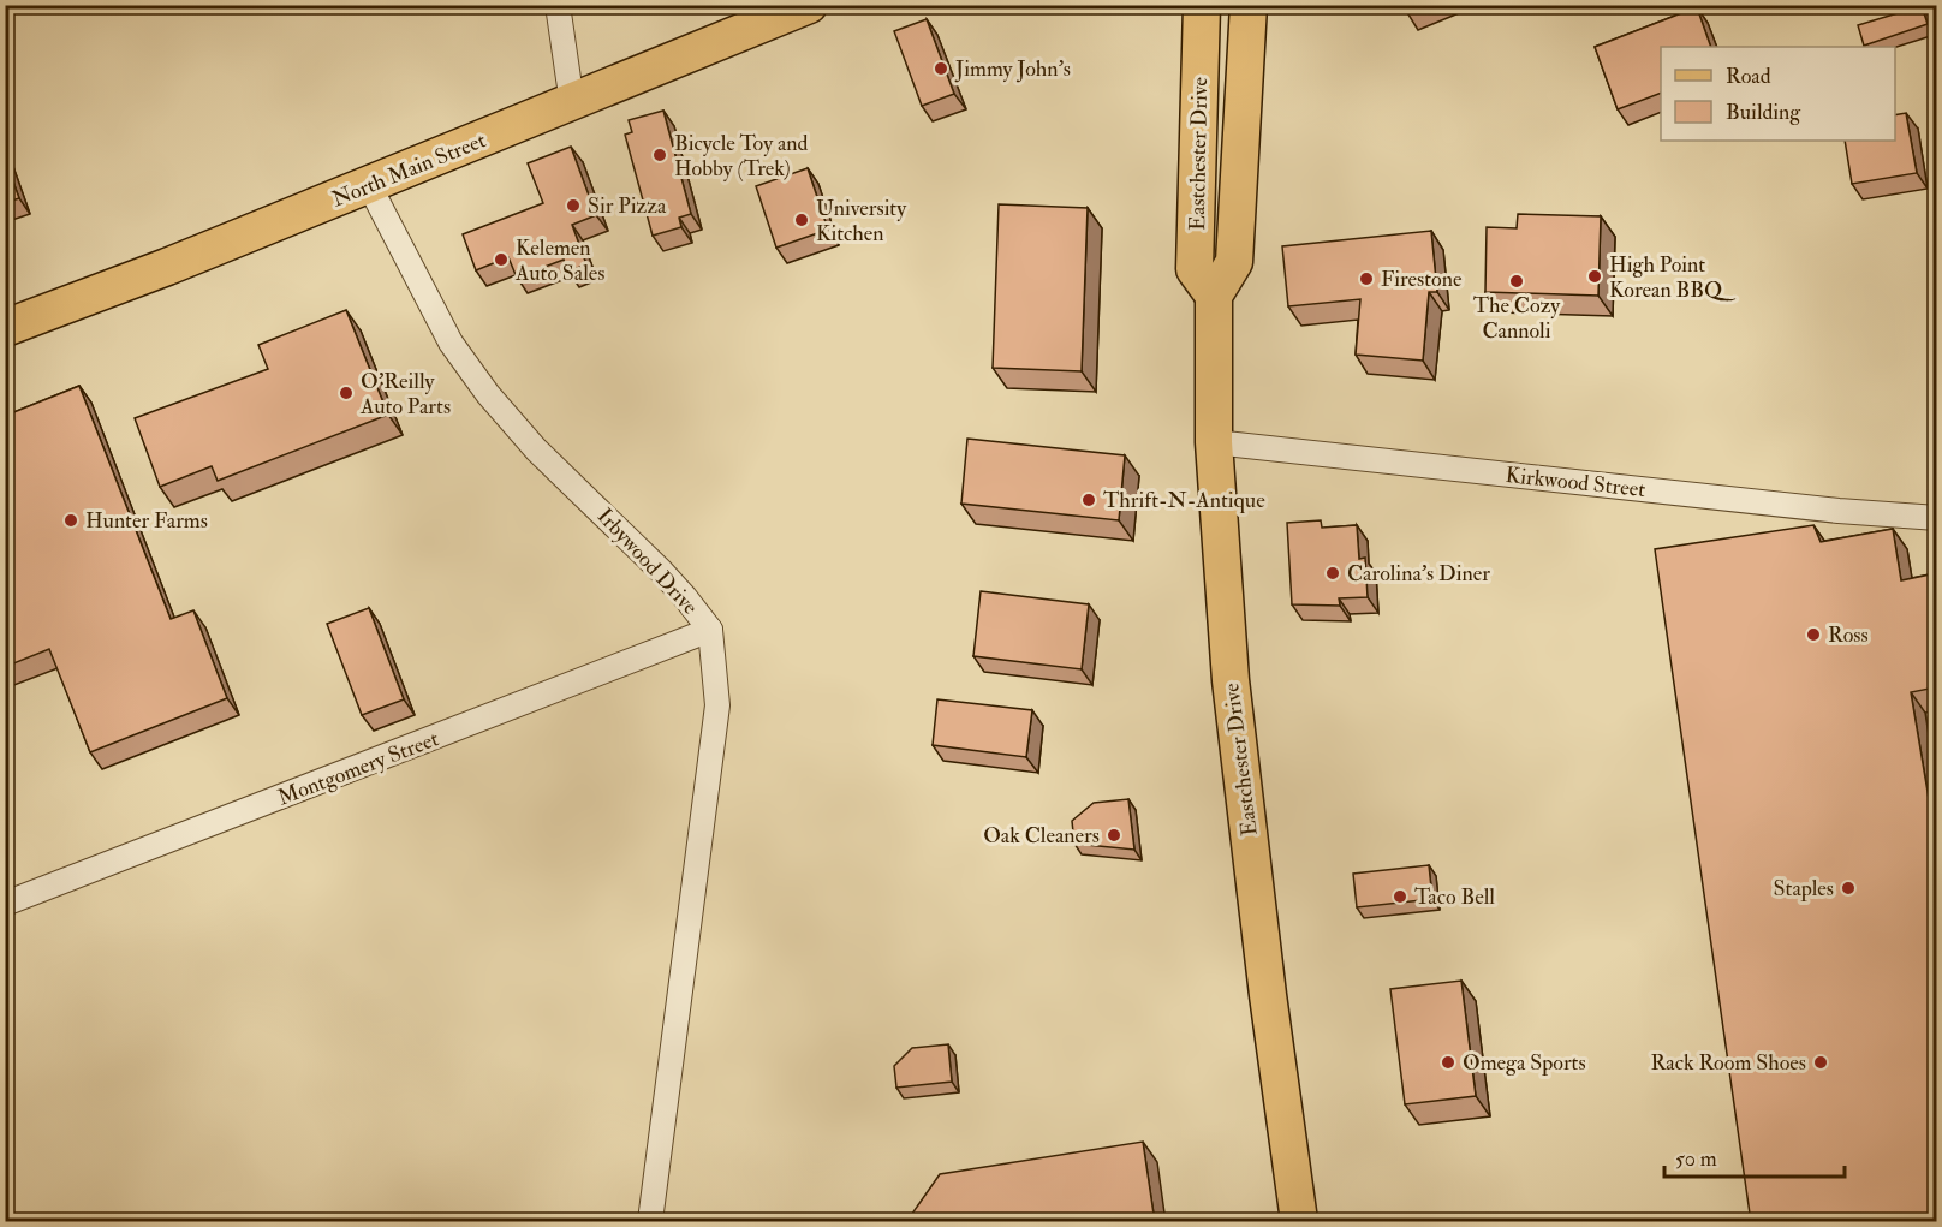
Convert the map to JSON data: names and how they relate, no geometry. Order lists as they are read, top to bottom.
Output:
{
  "streets": {
    "main road": ["Eastchester Drive", "North Main Street"],
    "street": ["Kirkwood Street", "Irbywood Drive", "Montgomery Street"]
  },
  "crossings": [
    ["Eastchester Drive", "Kirkwood Street"],
    ["North Main Street", "Irbywood Drive"],
    ["Irbywood Drive", "Montgomery Street"]
  ],
  "places": [
    "Jimmy John's",
    "Bicycle Toy and Hobby (Trek)",
    "Sir Pizza",
    "University Kitchen",
    "Kelemen Auto Sales",
    "High Point Korean BBQ",
    "Firestone",
    "The Cozy Cannoli",
    "O'Reilly Auto Parts",
    "Thrift-N-Antique",
    "Hunter Farms",
    "Carolina's Diner",
    "Ross",
    "Oak Cleaners",
    "Staples",
    "Taco Bell",
    "Omega Sports",
    "Rack Room Shoes"
  ],
  "legend": ["Road", "Building"],
  "scale_bar": "50 m"
}
